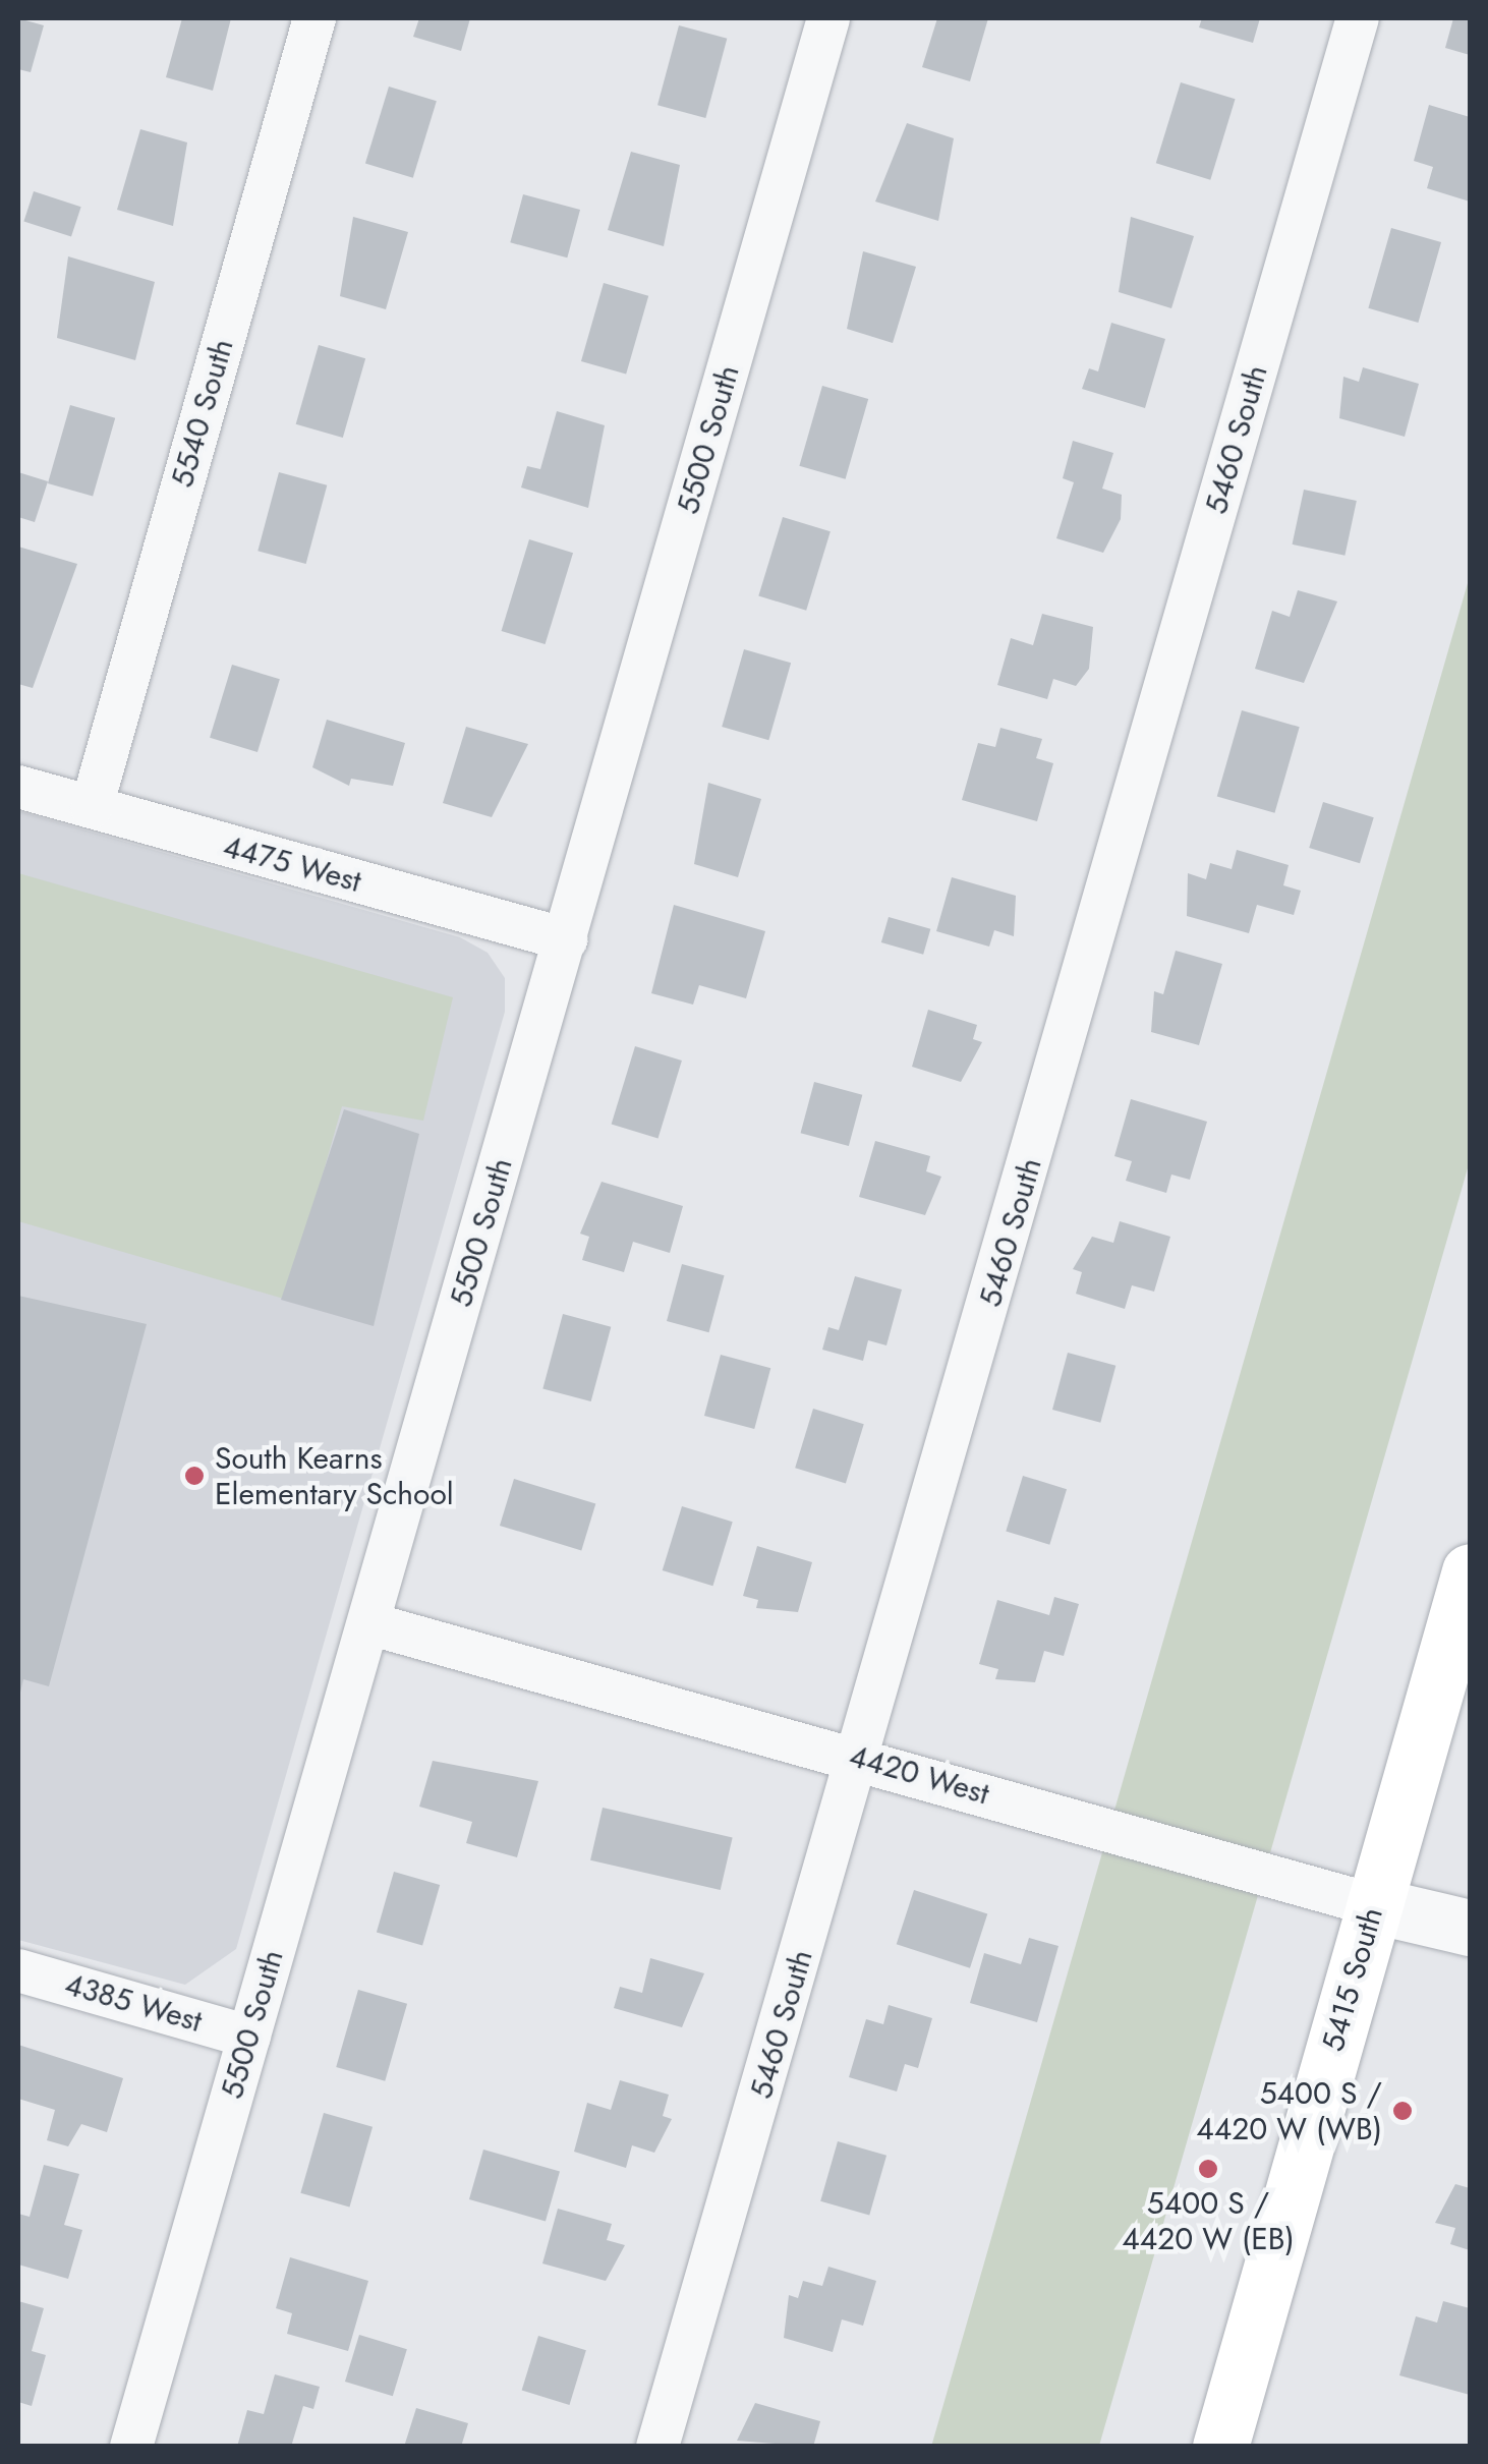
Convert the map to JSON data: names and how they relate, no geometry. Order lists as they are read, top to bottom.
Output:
{
  "streets": {
    "main road": ["5415 South"],
    "street": [
      "5540 South",
      "5500 South",
      "5460 South",
      "4475 West",
      "4420 West",
      "4385 West"
    ]
  },
  "crossings": [
    ["5540 South", "4475 West"],
    ["5500 South", "4475 West"],
    ["5500 South", "4420 West"],
    ["5500 South", "4385 West"],
    ["5460 South", "4420 West"],
    ["4420 West", "5415 South"]
  ],
  "places": ["South Kearns Elementary School", "5400 S / 4420 W (WB)", "5400 S / 4420 W (EB)"]
}
